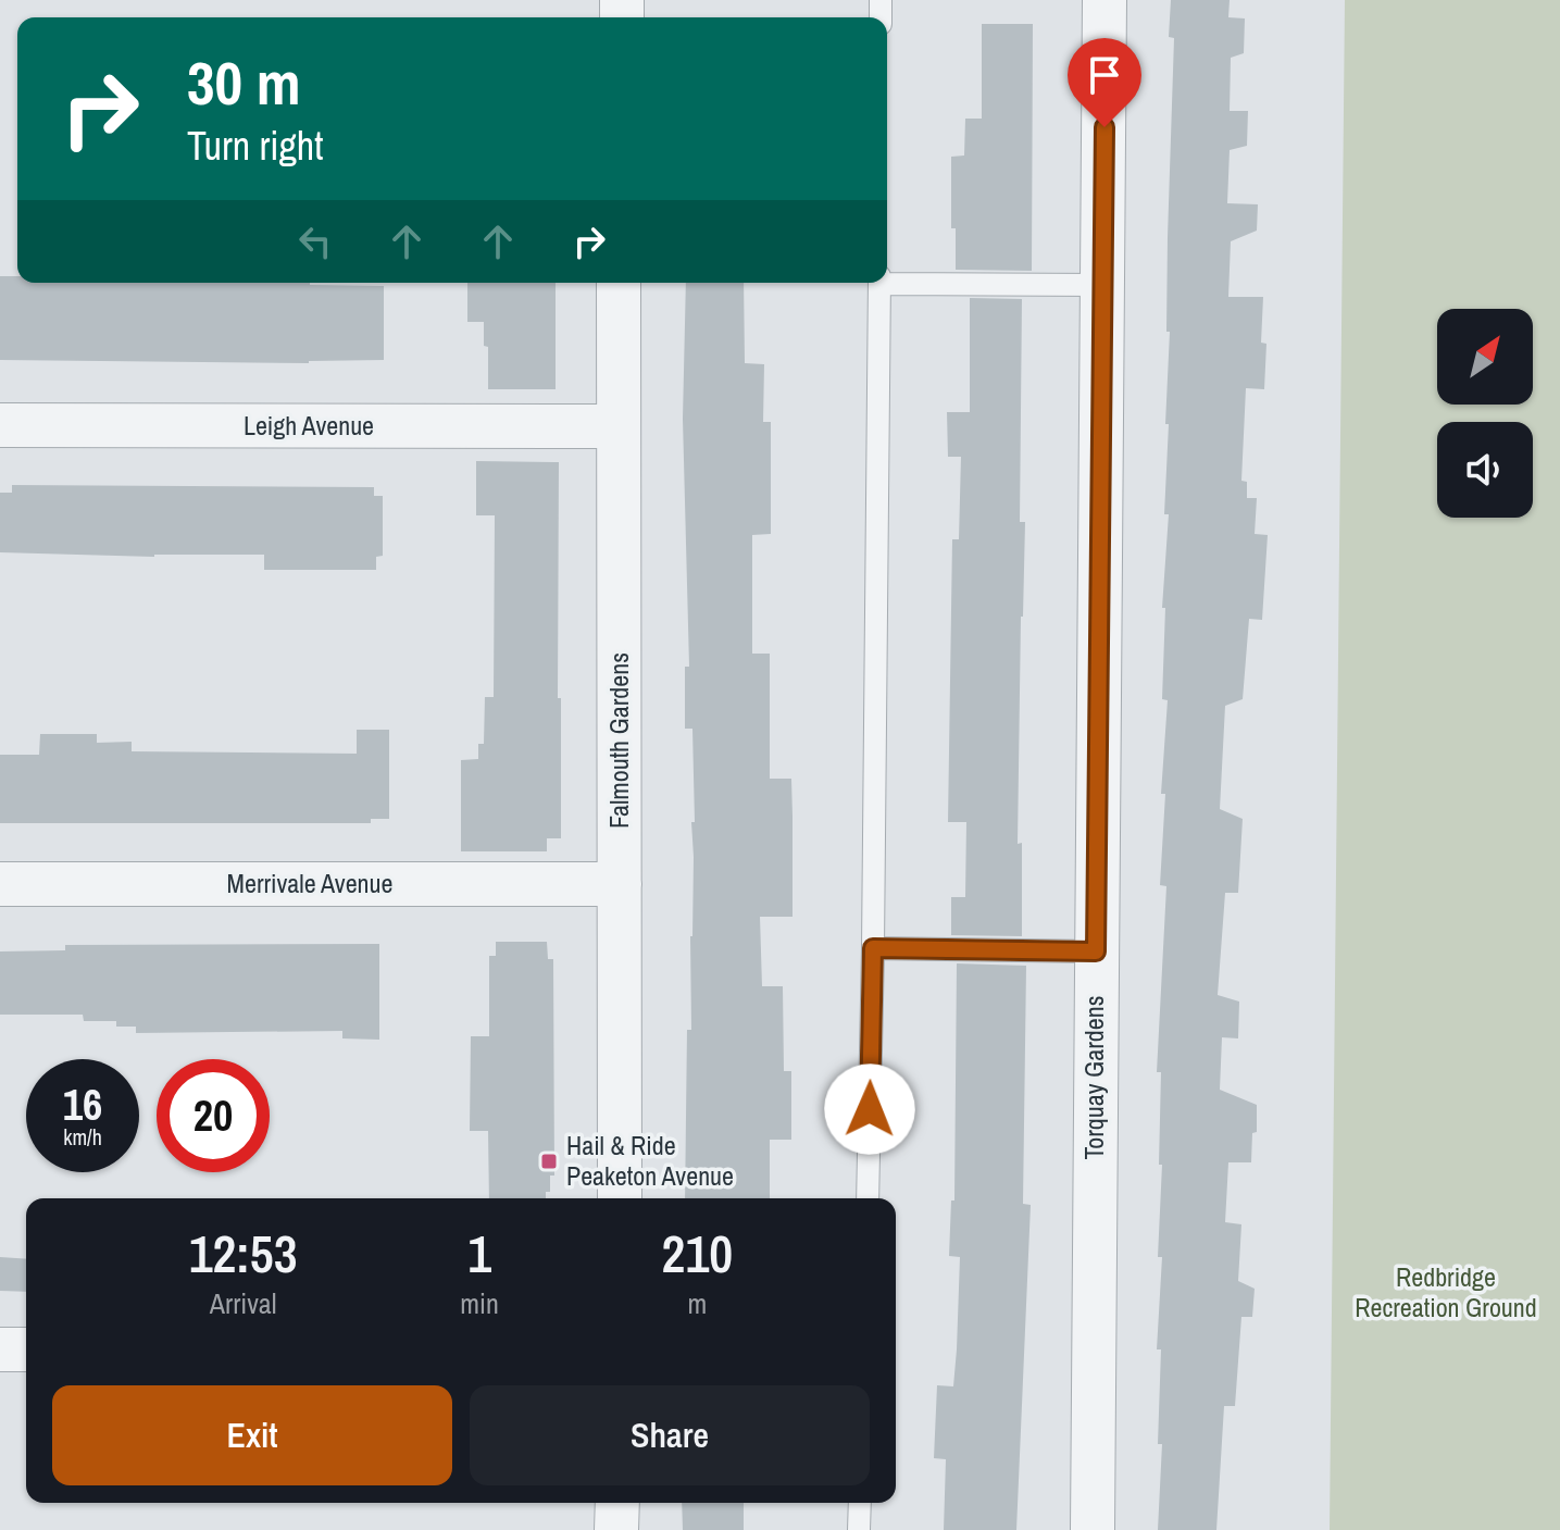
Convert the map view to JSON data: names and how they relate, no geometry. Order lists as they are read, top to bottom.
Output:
{
  "streets": {
    "street": [
      "Leigh Avenue",
      "Falmouth Gardens",
      "Merrivale Avenue",
      "Torquay Gardens"
    ]
  },
  "crossings": [
    ["Leigh Avenue", "Falmouth Gardens"],
    ["Falmouth Gardens", "Merrivale Avenue"]
  ],
  "parks": ["Redbridge Recreation Ground"],
  "places": {
    "transit": ["Hail & Ride Peaketon Avenue"]
  },
  "north": "top right",
  "page": {
    "turn": ["30 m", "Turn right"],
    "speed": "16 km/h",
    "limit": "20",
    "eta": [
      "12:53",
      "Arrival",
      "1",
      "min",
      "210",
      "m"
    ],
    "buttons": ["Exit", "Share"]
  }
}
